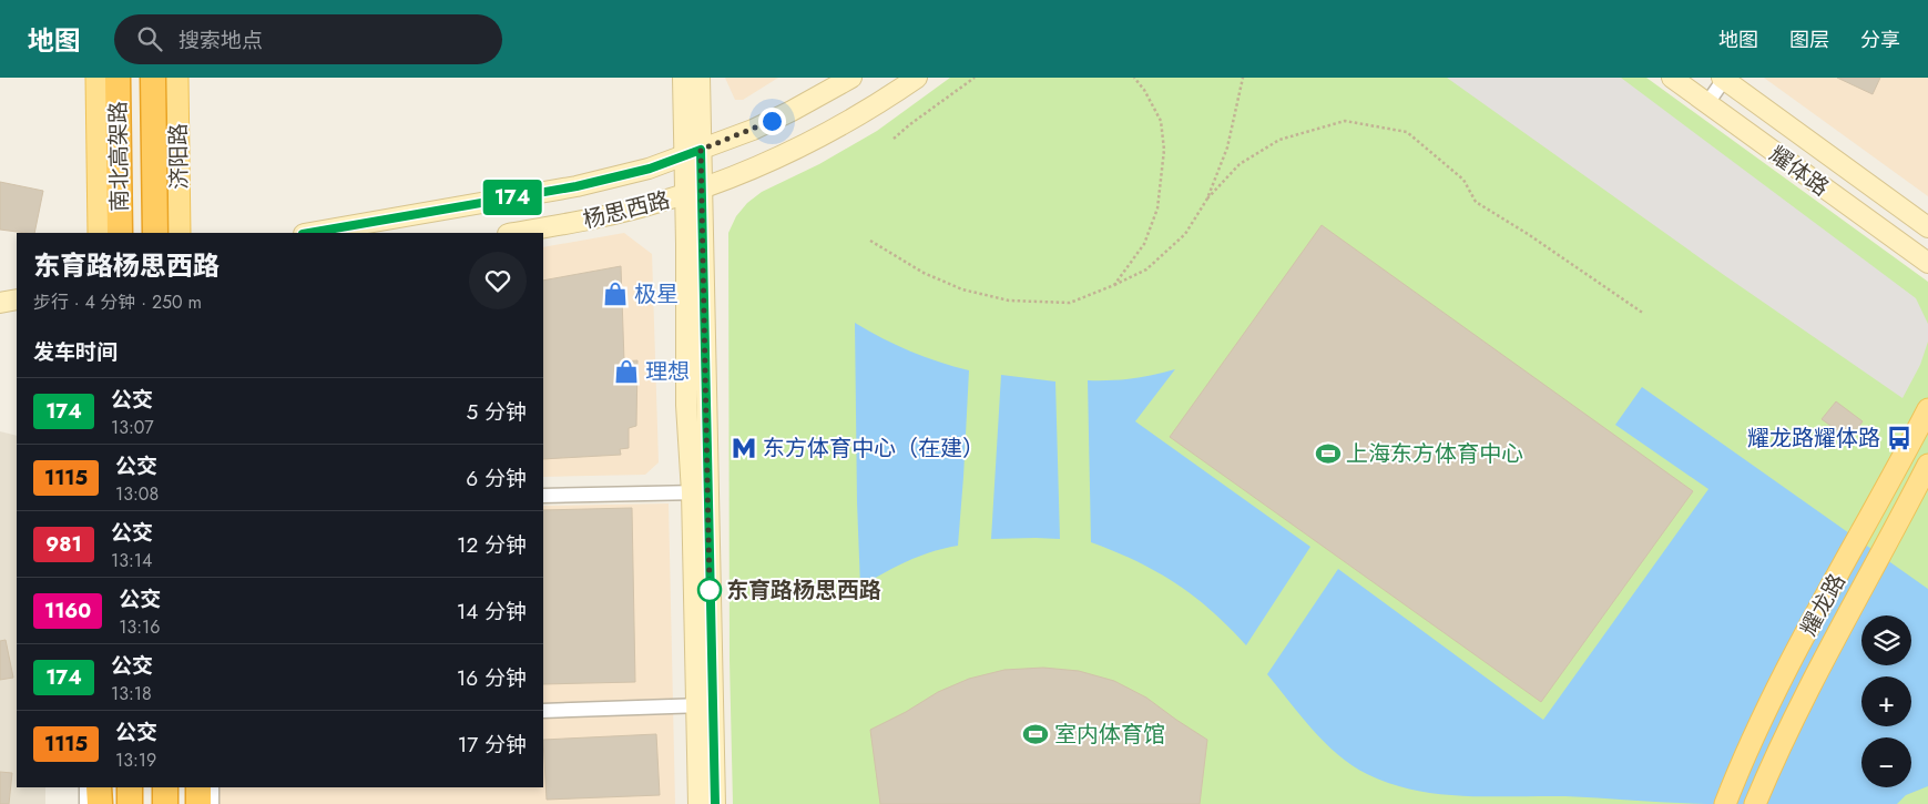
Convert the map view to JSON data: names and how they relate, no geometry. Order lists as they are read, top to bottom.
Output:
{
  "streets": {
    "highway": ["南北高架路"],
    "main road": ["济阳路", "耀龙路"],
    "street": ["耀体路", "杨思西路"]
  },
  "places": {
    "shop": ["极星", "理想"],
    "bus stop": ["耀龙路耀体路"],
    "metro station": ["东方体育中心（在建）"],
    "sports": ["上海东方体育中心", "室内体育馆"],
    "other": ["东育路杨思西路"]
  },
  "lines": ["bus line 174"],
  "page": {
    "header": "地图",
    "search": "搜索地点",
    "nav": ["地图", "图层", "分享"],
    "on_map": "174",
    "heading": [
      ["东育路杨思西路", "步行 · 4 分钟 · 250 m"],
      "发车时间"
    ],
    "list": [
      {
        "mark": "174",
        "name": "公交",
        "note": "13:07",
        "value": "5 分钟"
      },
      {
        "mark": "1115",
        "name": "公交",
        "note": "13:08",
        "value": "6 分钟"
      },
      {
        "mark": "981",
        "name": "公交",
        "note": "13:14",
        "value": "12 分钟"
      },
      {
        "mark": "1160",
        "name": "公交",
        "note": "13:16",
        "value": "14 分钟"
      },
      {
        "mark": "174",
        "name": "公交",
        "note": "13:18",
        "value": "16 分钟"
      },
      {
        "mark": "1115",
        "name": "公交",
        "note": "13:19",
        "value": "17 分钟"
      }
    ],
    "map_buttons": ["+", "−"]
  }
}
